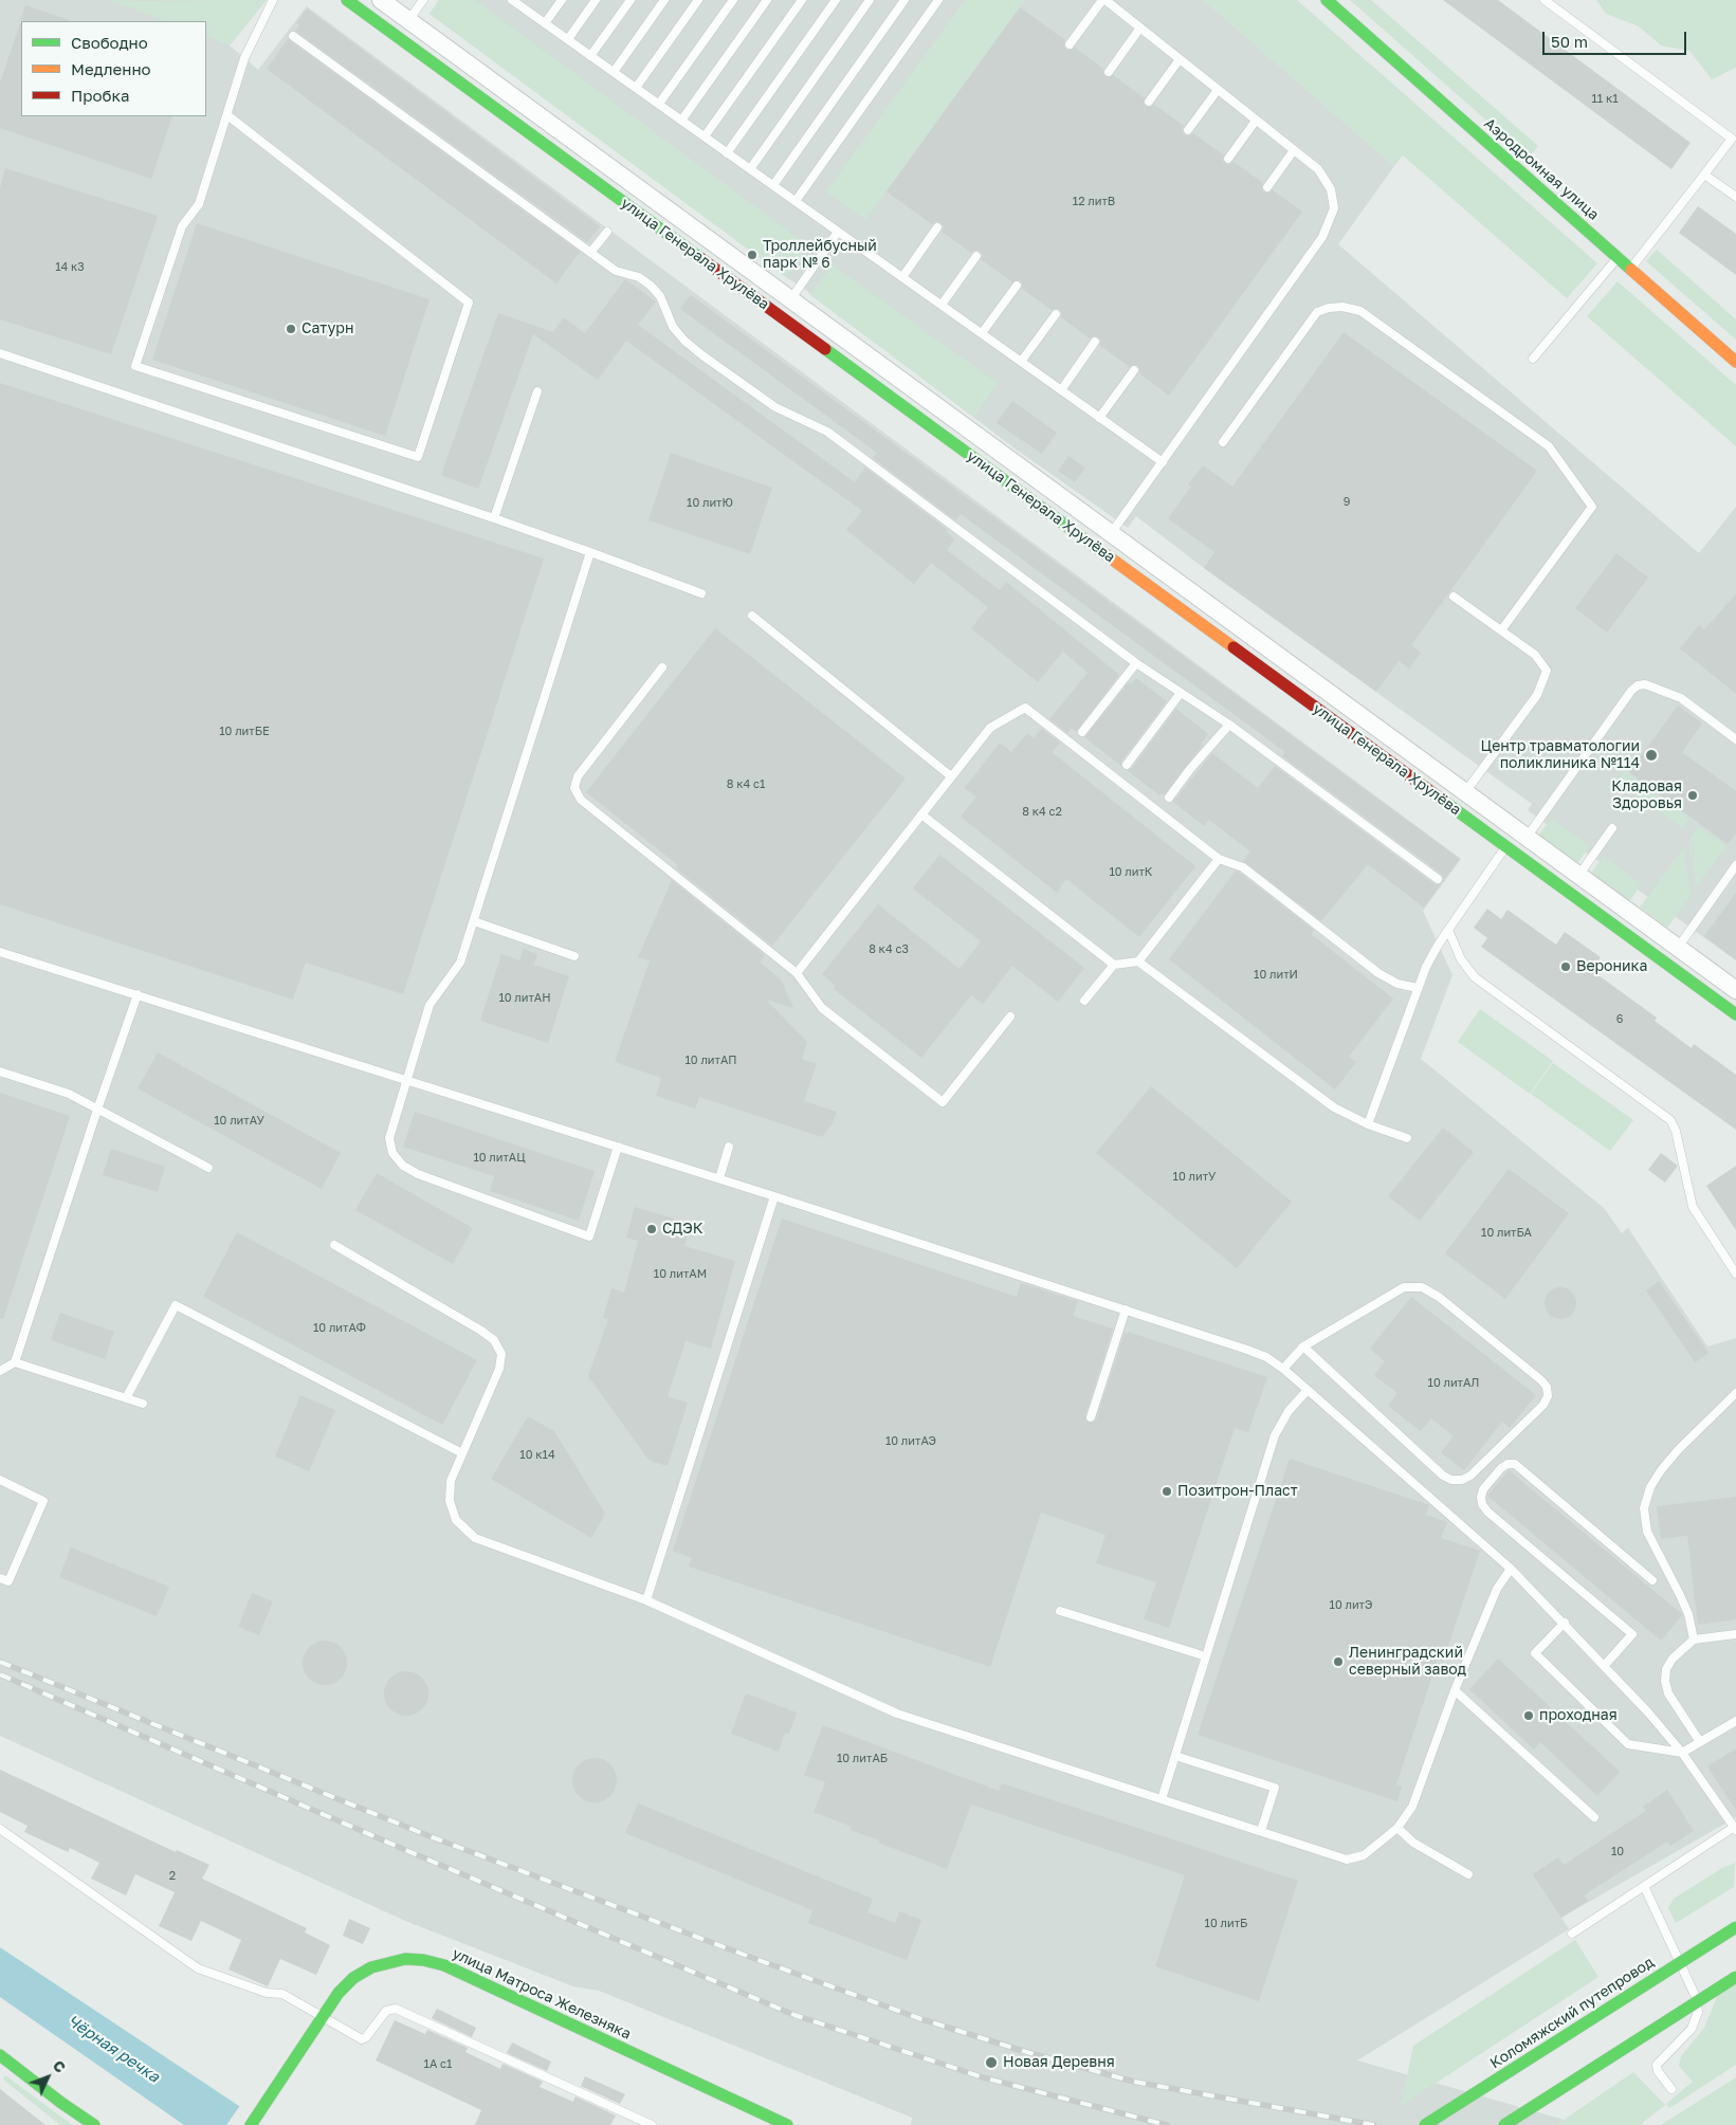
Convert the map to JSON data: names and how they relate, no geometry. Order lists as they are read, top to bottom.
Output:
{
  "streets": {
    "street": [
      "Аэродромная улица",
      "улица Генерала Хрулёва",
      "улица Матроса Железняка",
      "Коломяжский путепровод"
    ]
  },
  "water": ["Чёрная речка"],
  "places": [
    "Троллейбусный парк № 6",
    "Сатурн",
    "Центр травматологии поликлиника №114",
    "Кладовая Здоровья",
    "Вероника",
    "СДЭК",
    "Позитрон-Пласт",
    "Ленинградский северный завод",
    "проходная",
    "Новая Деревня"
  ],
  "house_numbers": [
    "11 к1",
    "12 литВ",
    "14 к3",
    "9",
    "10 литЮ",
    "10 литБЕ",
    "8 к4 с1",
    "8 к4 с2",
    "10 литК",
    "8 к4 с3",
    "10 литИ",
    "10 литАН",
    "6",
    "10 литАП",
    "10 литАУ",
    "10 литАЦ",
    "10 литУ",
    "10 литБА",
    "10 литАМ",
    "10 литАФ",
    "10 литАЛ",
    "10 литАЭ",
    "10 к14",
    "10 литЭ",
    "10 литАБ",
    "10",
    "2",
    "10 литБ",
    "1А с1"
  ],
  "legend": ["Свободно", "Медленно", "Пробка"],
  "scale_bar": "50 m",
  "north": "top right"
}
